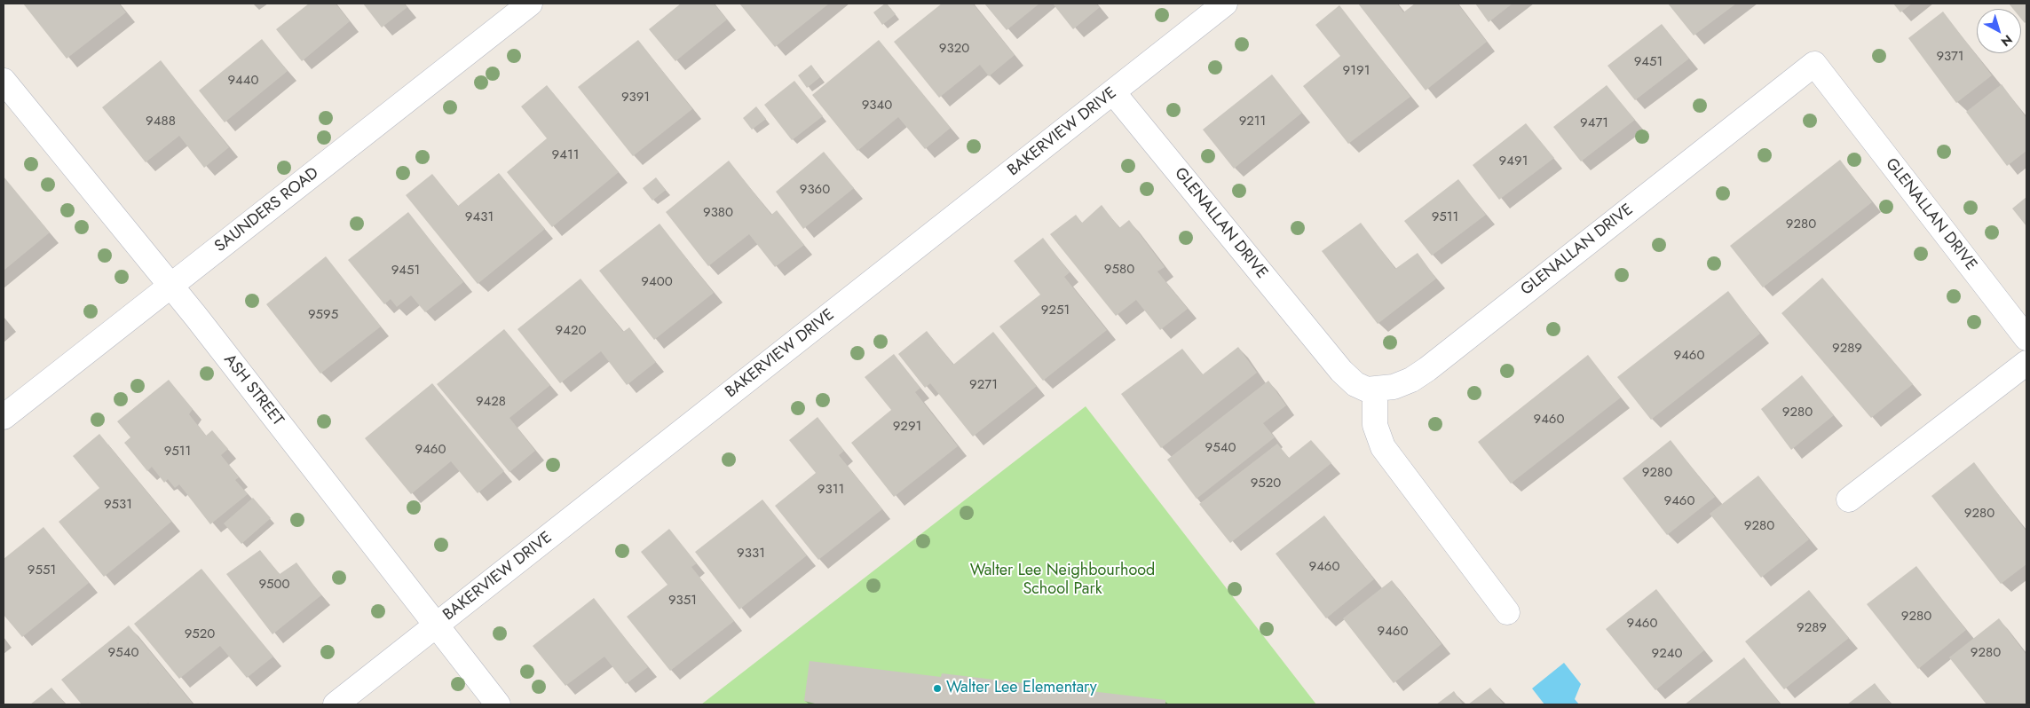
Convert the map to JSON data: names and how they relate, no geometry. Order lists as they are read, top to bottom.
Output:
{
  "streets": {
    "street": [
      "BAKERVIEW DRIVE",
      "SAUNDERS ROAD",
      "GLENALLAN DRIVE",
      "ASH STREET"
    ]
  },
  "crossings": [
    ["BAKERVIEW DRIVE", "GLENALLAN DRIVE"],
    ["BAKERVIEW DRIVE", "ASH STREET"],
    ["SAUNDERS ROAD", "ASH STREET"]
  ],
  "parks": ["Walter Lee Neighbourhood School Park"],
  "places": ["Walter Lee Elementary"],
  "house_numbers": [
    "9320",
    "9371",
    "9451",
    "9191",
    "9440",
    "9391",
    "9340",
    "9488",
    "9211",
    "9471",
    "9411",
    "9491",
    "9360",
    "9380",
    "9431",
    "9511",
    "9280",
    "9580",
    "9451",
    "9400",
    "9251",
    "9595",
    "9420",
    "9289",
    "9460",
    "9271",
    "9428",
    "9280",
    "9460",
    "9291",
    "9540",
    "9460",
    "9511",
    "9280",
    "9520",
    "9311",
    "9460",
    "9531",
    "9280",
    "9280",
    "9331",
    "9460",
    "9551",
    "9500",
    "9351",
    "9280",
    "9460",
    "9289",
    "9460",
    "9520",
    "9540",
    "9280",
    "9240"
  ],
  "north": "bottom right"
}
